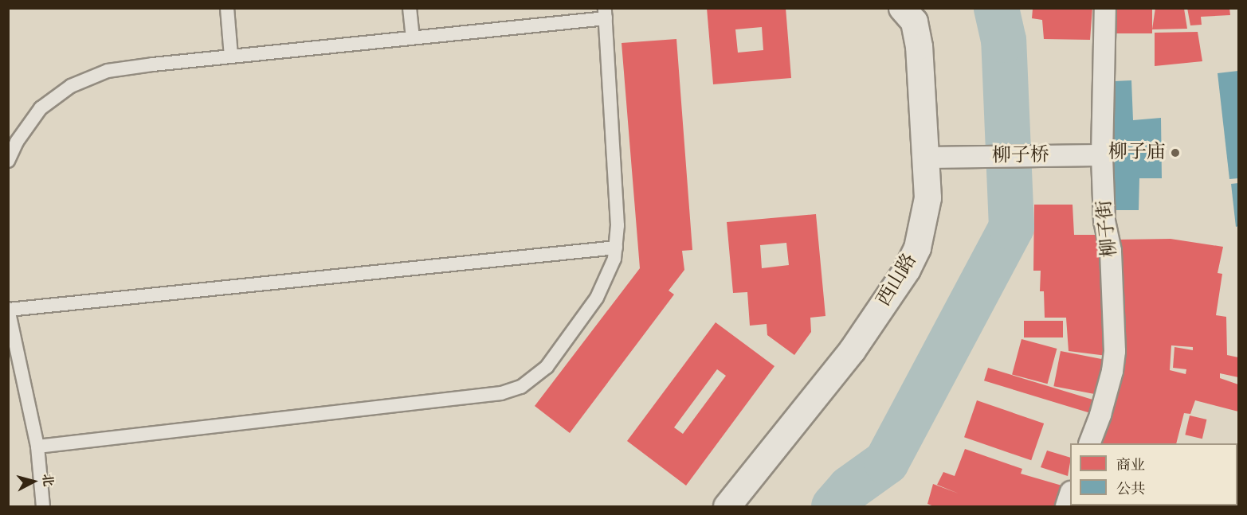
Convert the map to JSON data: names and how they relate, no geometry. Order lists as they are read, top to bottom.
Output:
{
  "streets": {
    "street": ["柳子桥", "柳子街", "西山路"]
  },
  "crossings": [
    ["柳子桥", "柳子街"],
    ["柳子桥", "西山路"]
  ],
  "places": ["柳子庙"],
  "legend": ["商业", "公共"],
  "north": "right"
}
